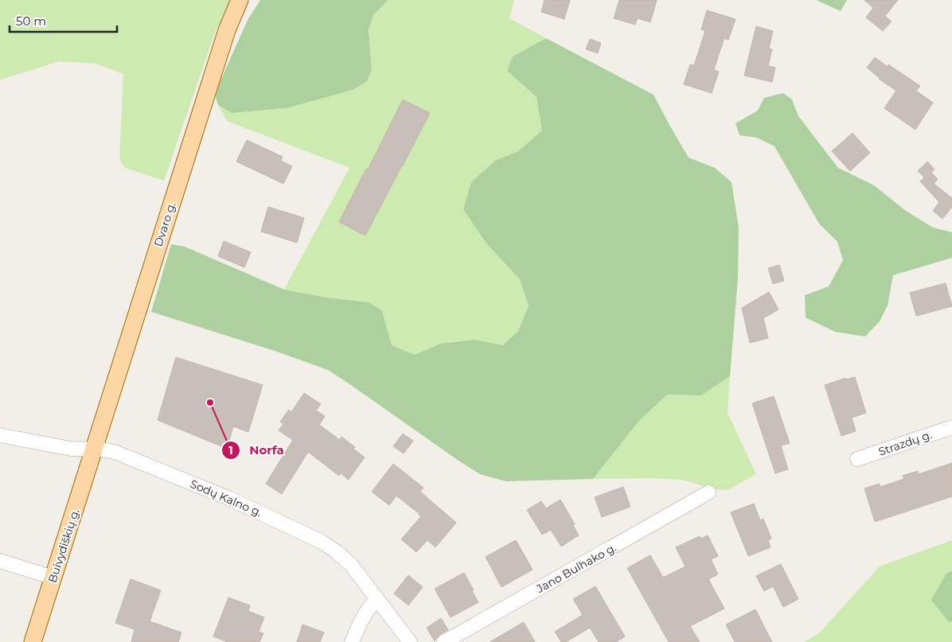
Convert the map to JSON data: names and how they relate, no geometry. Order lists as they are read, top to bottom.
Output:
{
  "streets": {
    "main road": ["Dvaro g.", "Buivydiškių g."],
    "street": ["Strazdų g.", "Sodų Kalno g.", "Jano Bulhako g."]
  },
  "crossings": [
    ["Dvaro g.", "Sodų Kalno g."],
    ["Dvaro g.", "Buivydiškių g."],
    ["Sodų Kalno g.", "Buivydiškių g."]
  ],
  "places": ["Norfa"],
  "scale_bar": "50 m"
}
